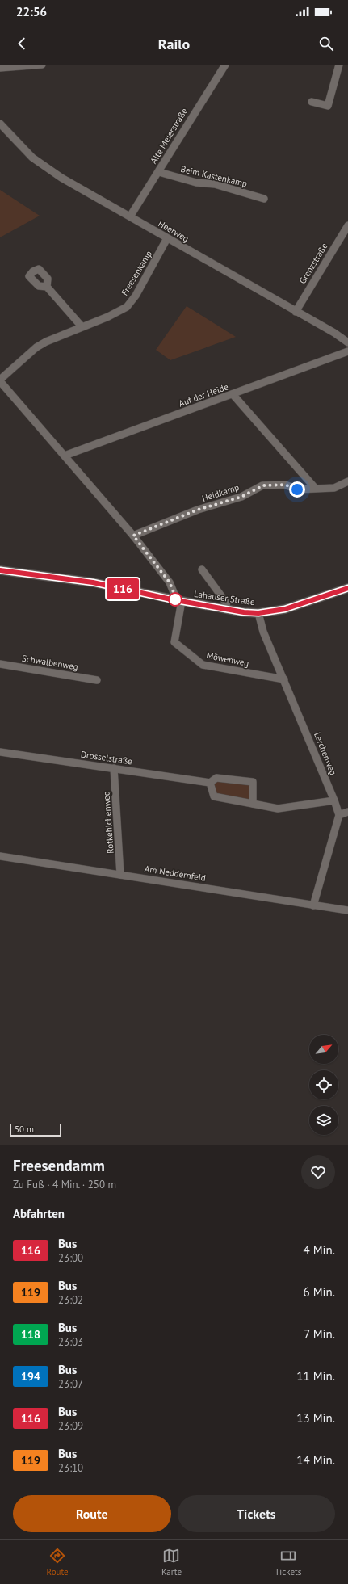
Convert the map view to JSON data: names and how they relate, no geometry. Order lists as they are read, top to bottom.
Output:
{
  "streets": {
    "street": [
      "Alte Meierstraße",
      "Beim Kastenkamp",
      "Heerweg",
      "Grenzstraße",
      "Freesenkamp",
      "Auf der Heide",
      "Heidkamp",
      "Lahauser Straße",
      "Möwenweg",
      "Schwalbenweg",
      "Lerchenweg",
      "Drosselstraße",
      "Rotkehlchenweg",
      "Am Neddernfeld"
    ]
  },
  "crossings": [
    ["Alte Meierstraße", "Beim Kastenkamp"],
    ["Alte Meierstraße", "Heerweg"],
    ["Heerweg", "Grenzstraße"],
    ["Heerweg", "Freesenkamp"],
    ["Lahauser Straße", "Möwenweg"],
    ["Lahauser Straße", "Lerchenweg"],
    ["Möwenweg", "Lerchenweg"],
    ["Drosselstraße", "Rotkehlchenweg"],
    ["Rotkehlchenweg", "Am Neddernfeld"]
  ],
  "lines": ["bus line 116"],
  "scale_bar": "50 m",
  "north": "top right",
  "page": {
    "status": "22:56",
    "header": "Railo",
    "on_map": "116",
    "scale": "50 m",
    "heading": [
      ["Freesendamm", "Zu Fuß · 4 Min. · 250 m"],
      "Abfahrten"
    ],
    "list": [
      {
        "mark": "116",
        "name": "Bus",
        "note": "23:00",
        "value": "4 Min."
      },
      {
        "mark": "119",
        "name": "Bus",
        "note": "23:02",
        "value": "6 Min."
      },
      {
        "mark": "118",
        "name": "Bus",
        "note": "23:03",
        "value": "7 Min."
      },
      {
        "mark": "194",
        "name": "Bus",
        "note": "23:07",
        "value": "11 Min."
      },
      {
        "mark": "116",
        "name": "Bus",
        "note": "23:09",
        "value": "13 Min."
      },
      {
        "mark": "119",
        "name": "Bus",
        "note": "23:10",
        "value": "14 Min."
      }
    ],
    "buttons": ["Route", "Tickets"],
    "tabs": ["Route", "Karte", "Tickets"]
  }
}
